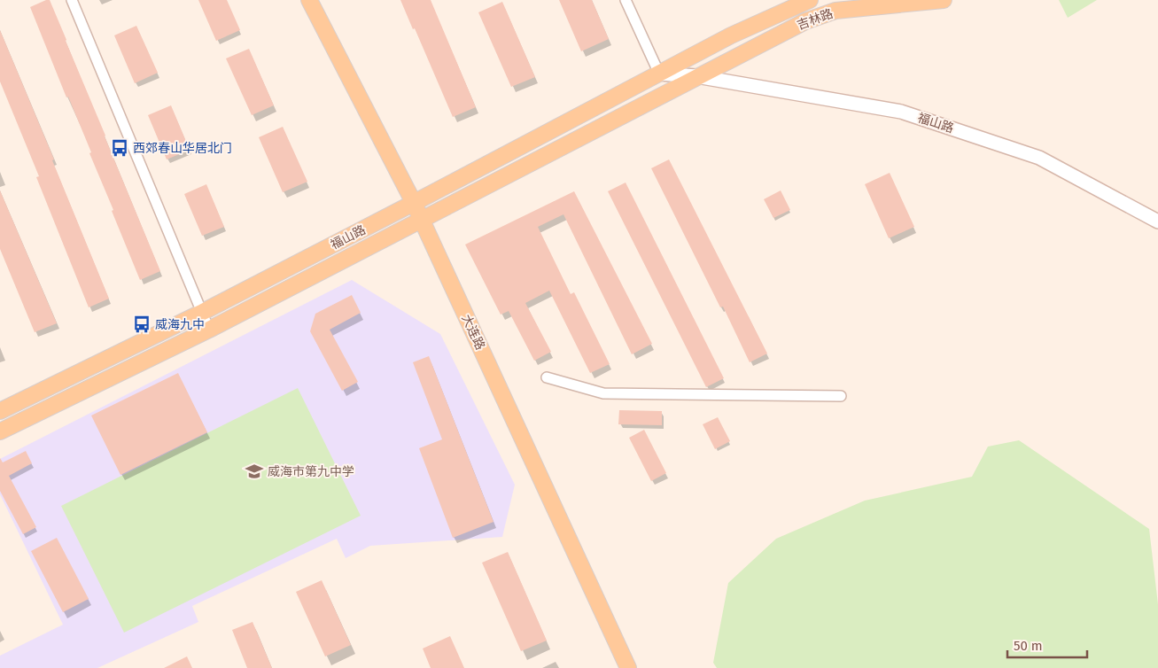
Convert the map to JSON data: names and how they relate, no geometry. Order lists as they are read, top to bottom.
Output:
{
  "streets": {
    "main road": ["吉林路", "福山路", "大连路"]
  },
  "crossings": [
    ["吉林路", "福山路"],
    ["福山路", "大连路"]
  ],
  "places": {
    "bus stop": ["西郊春山华居北门", "威海九中"],
    "school or university": ["威海市第九中学"]
  },
  "scale_bar": "50 m"
}
